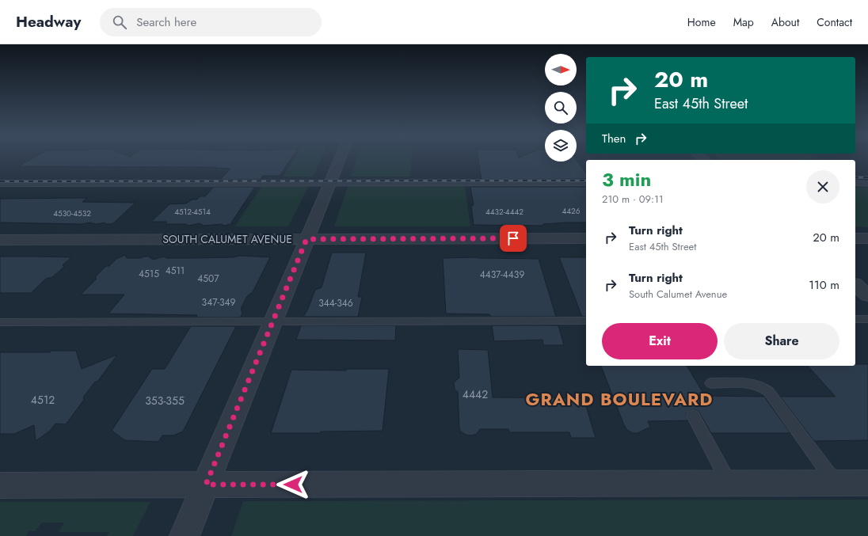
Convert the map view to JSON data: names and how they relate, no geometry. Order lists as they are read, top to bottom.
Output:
{
  "streets": {
    "street": ["SOUTH CALUMET AVENUE"]
  },
  "districts": ["GRAND BOULEVARD"],
  "house_numbers": [
    "4426",
    "4512-4514",
    "4432-4442",
    "4530-4532",
    "4511",
    "4515",
    "4437-4439",
    "4507",
    "347-349",
    "344-346",
    "4442",
    "4512",
    "353-355"
  ],
  "north": "right",
  "page": {
    "header": "Headway",
    "search": "Search here",
    "nav": [
      "Home",
      "Map",
      "About",
      "Contact"
    ],
    "turn": ["20 m", "East 45th Street"],
    "then": "Then",
    "heading": ["3 min", "210 m · 09:11"],
    "list": [
      {
        "name": "Turn right",
        "note": "East 45th Street",
        "value": "20 m"
      },
      {
        "name": "Turn right",
        "note": "South Calumet Avenue",
        "value": "110 m"
      }
    ],
    "buttons": ["Exit", "Share"]
  }
}
